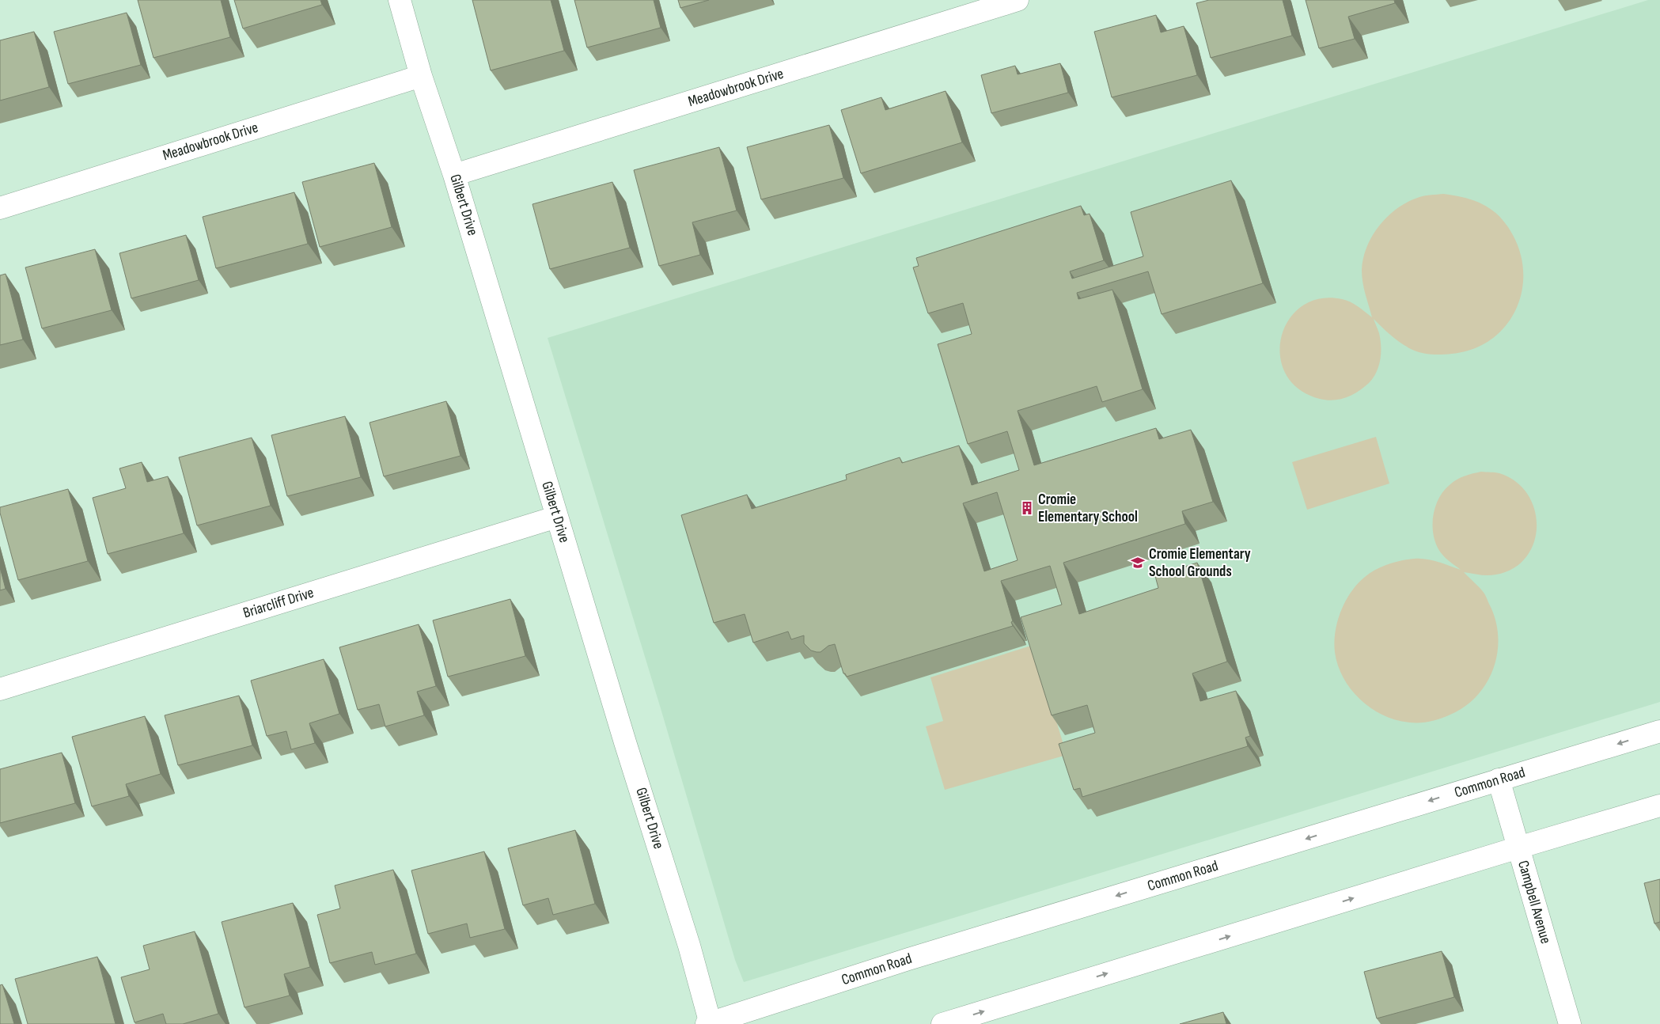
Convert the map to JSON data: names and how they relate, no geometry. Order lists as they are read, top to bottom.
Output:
{
  "streets": {
    "street": [
      "Meadowbrook Drive",
      "Gilbert Drive",
      "Briarcliff Drive",
      "Common Road",
      "Campbell Avenue"
    ]
  },
  "crossings": [
    ["Meadowbrook Drive", "Gilbert Drive"],
    ["Gilbert Drive", "Briarcliff Drive"],
    ["Gilbert Drive", "Common Road"],
    ["Common Road", "Campbell Avenue"]
  ],
  "places": {
    "building": ["Cromie Elementary School"],
    "school or university": ["Cromie Elementary School Grounds"]
  }
}
